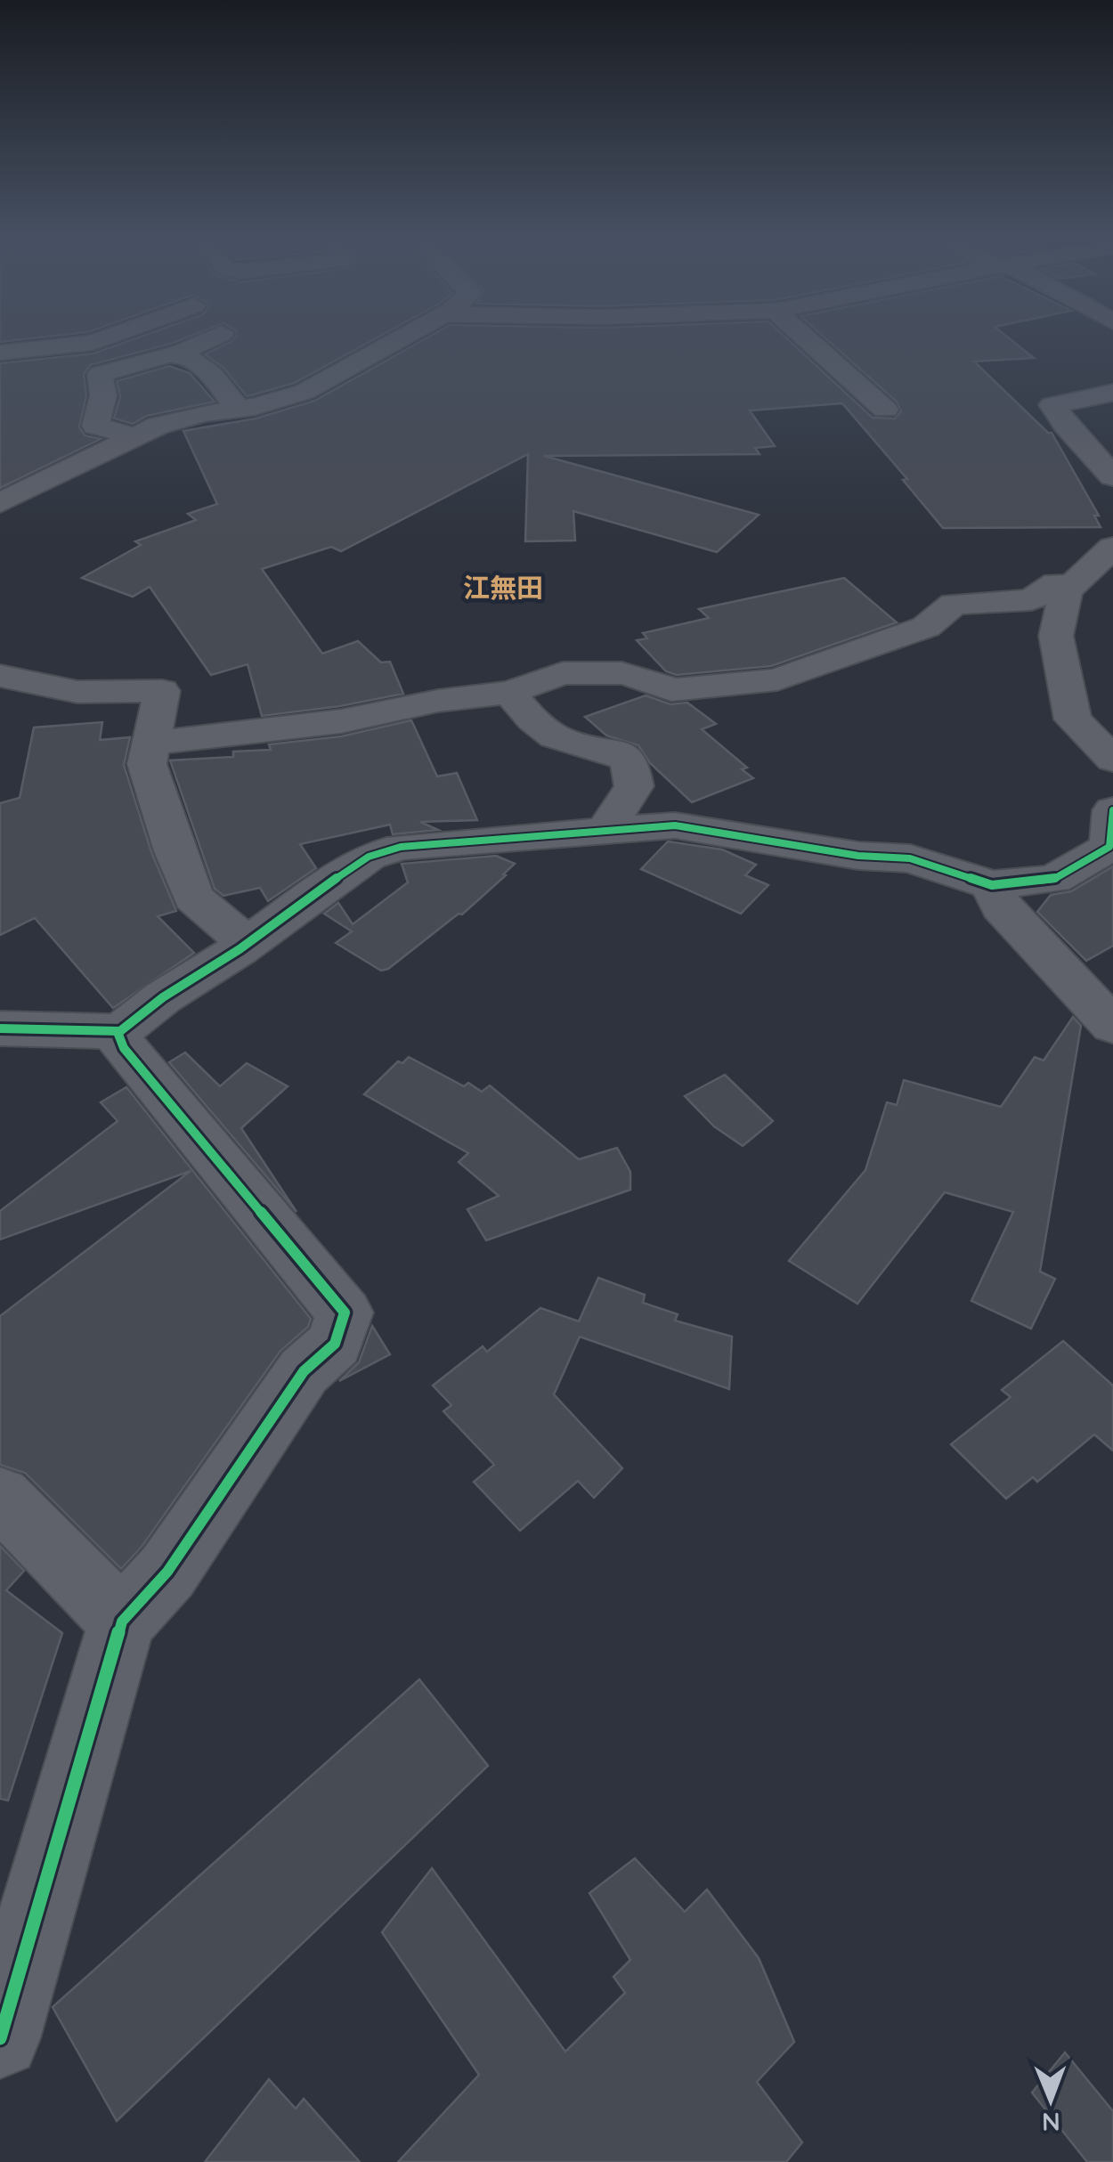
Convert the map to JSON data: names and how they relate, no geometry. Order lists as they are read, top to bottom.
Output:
{
  "districts": ["江無田"],
  "north": "bottom"
}
